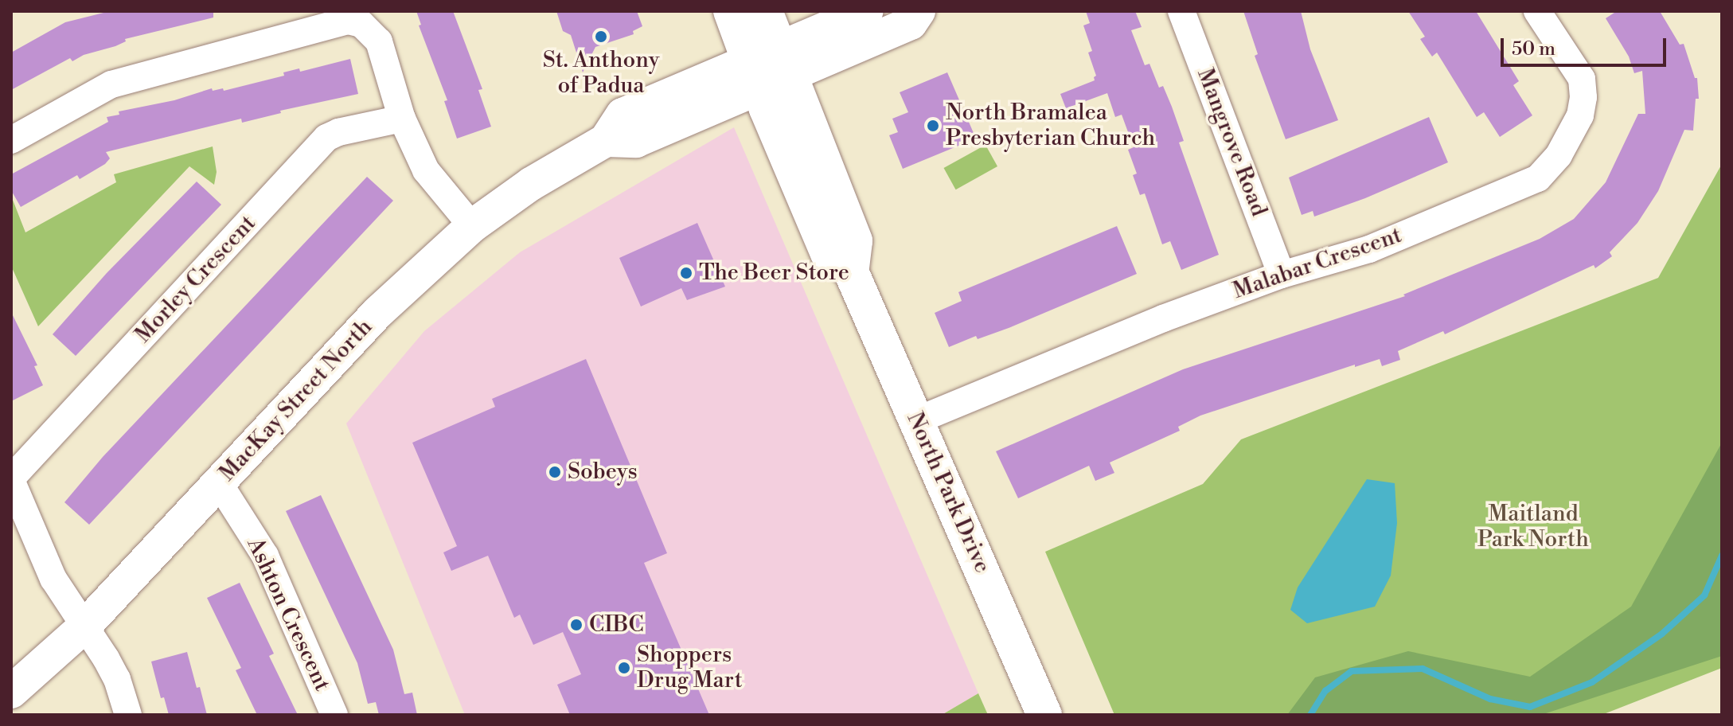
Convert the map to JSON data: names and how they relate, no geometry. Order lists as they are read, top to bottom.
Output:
{
  "streets": {
    "main road": ["North Park Drive"],
    "street": [
      "Mangrove Road",
      "Malabar Crescent",
      "Morley Crescent",
      "MacKay Street North",
      "Ashton Crescent"
    ]
  },
  "crossings": [
    ["Mangrove Road", "Malabar Crescent"],
    ["Malabar Crescent", "North Park Drive"],
    ["Morley Crescent", "MacKay Street North"],
    ["MacKay Street North", "North Park Drive"],
    ["MacKay Street North", "Ashton Crescent"]
  ],
  "parks": ["Maitland Park North"],
  "places": [
    "St. Anthony of Padua",
    "North Bramalea Presbyterian Church",
    "The Beer Store",
    "Sobeys",
    "CIBC",
    "Shoppers Drug Mart"
  ],
  "scale_bar": "50 m"
}
